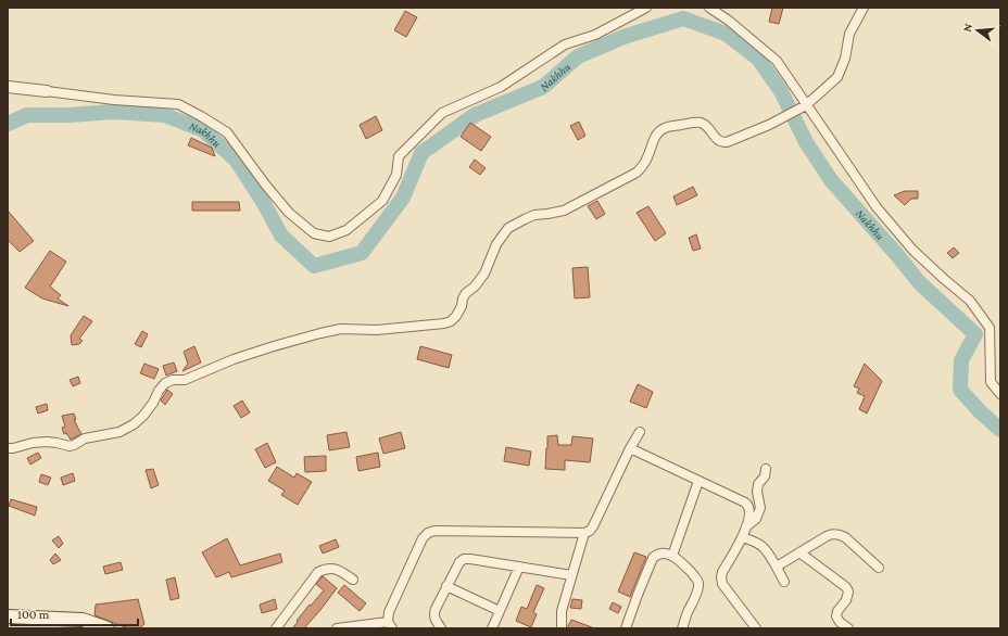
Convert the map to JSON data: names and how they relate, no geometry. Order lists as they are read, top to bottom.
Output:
{
  "water": ["Nakhhu"],
  "scale_bar": "100 m",
  "north": "left"
}
